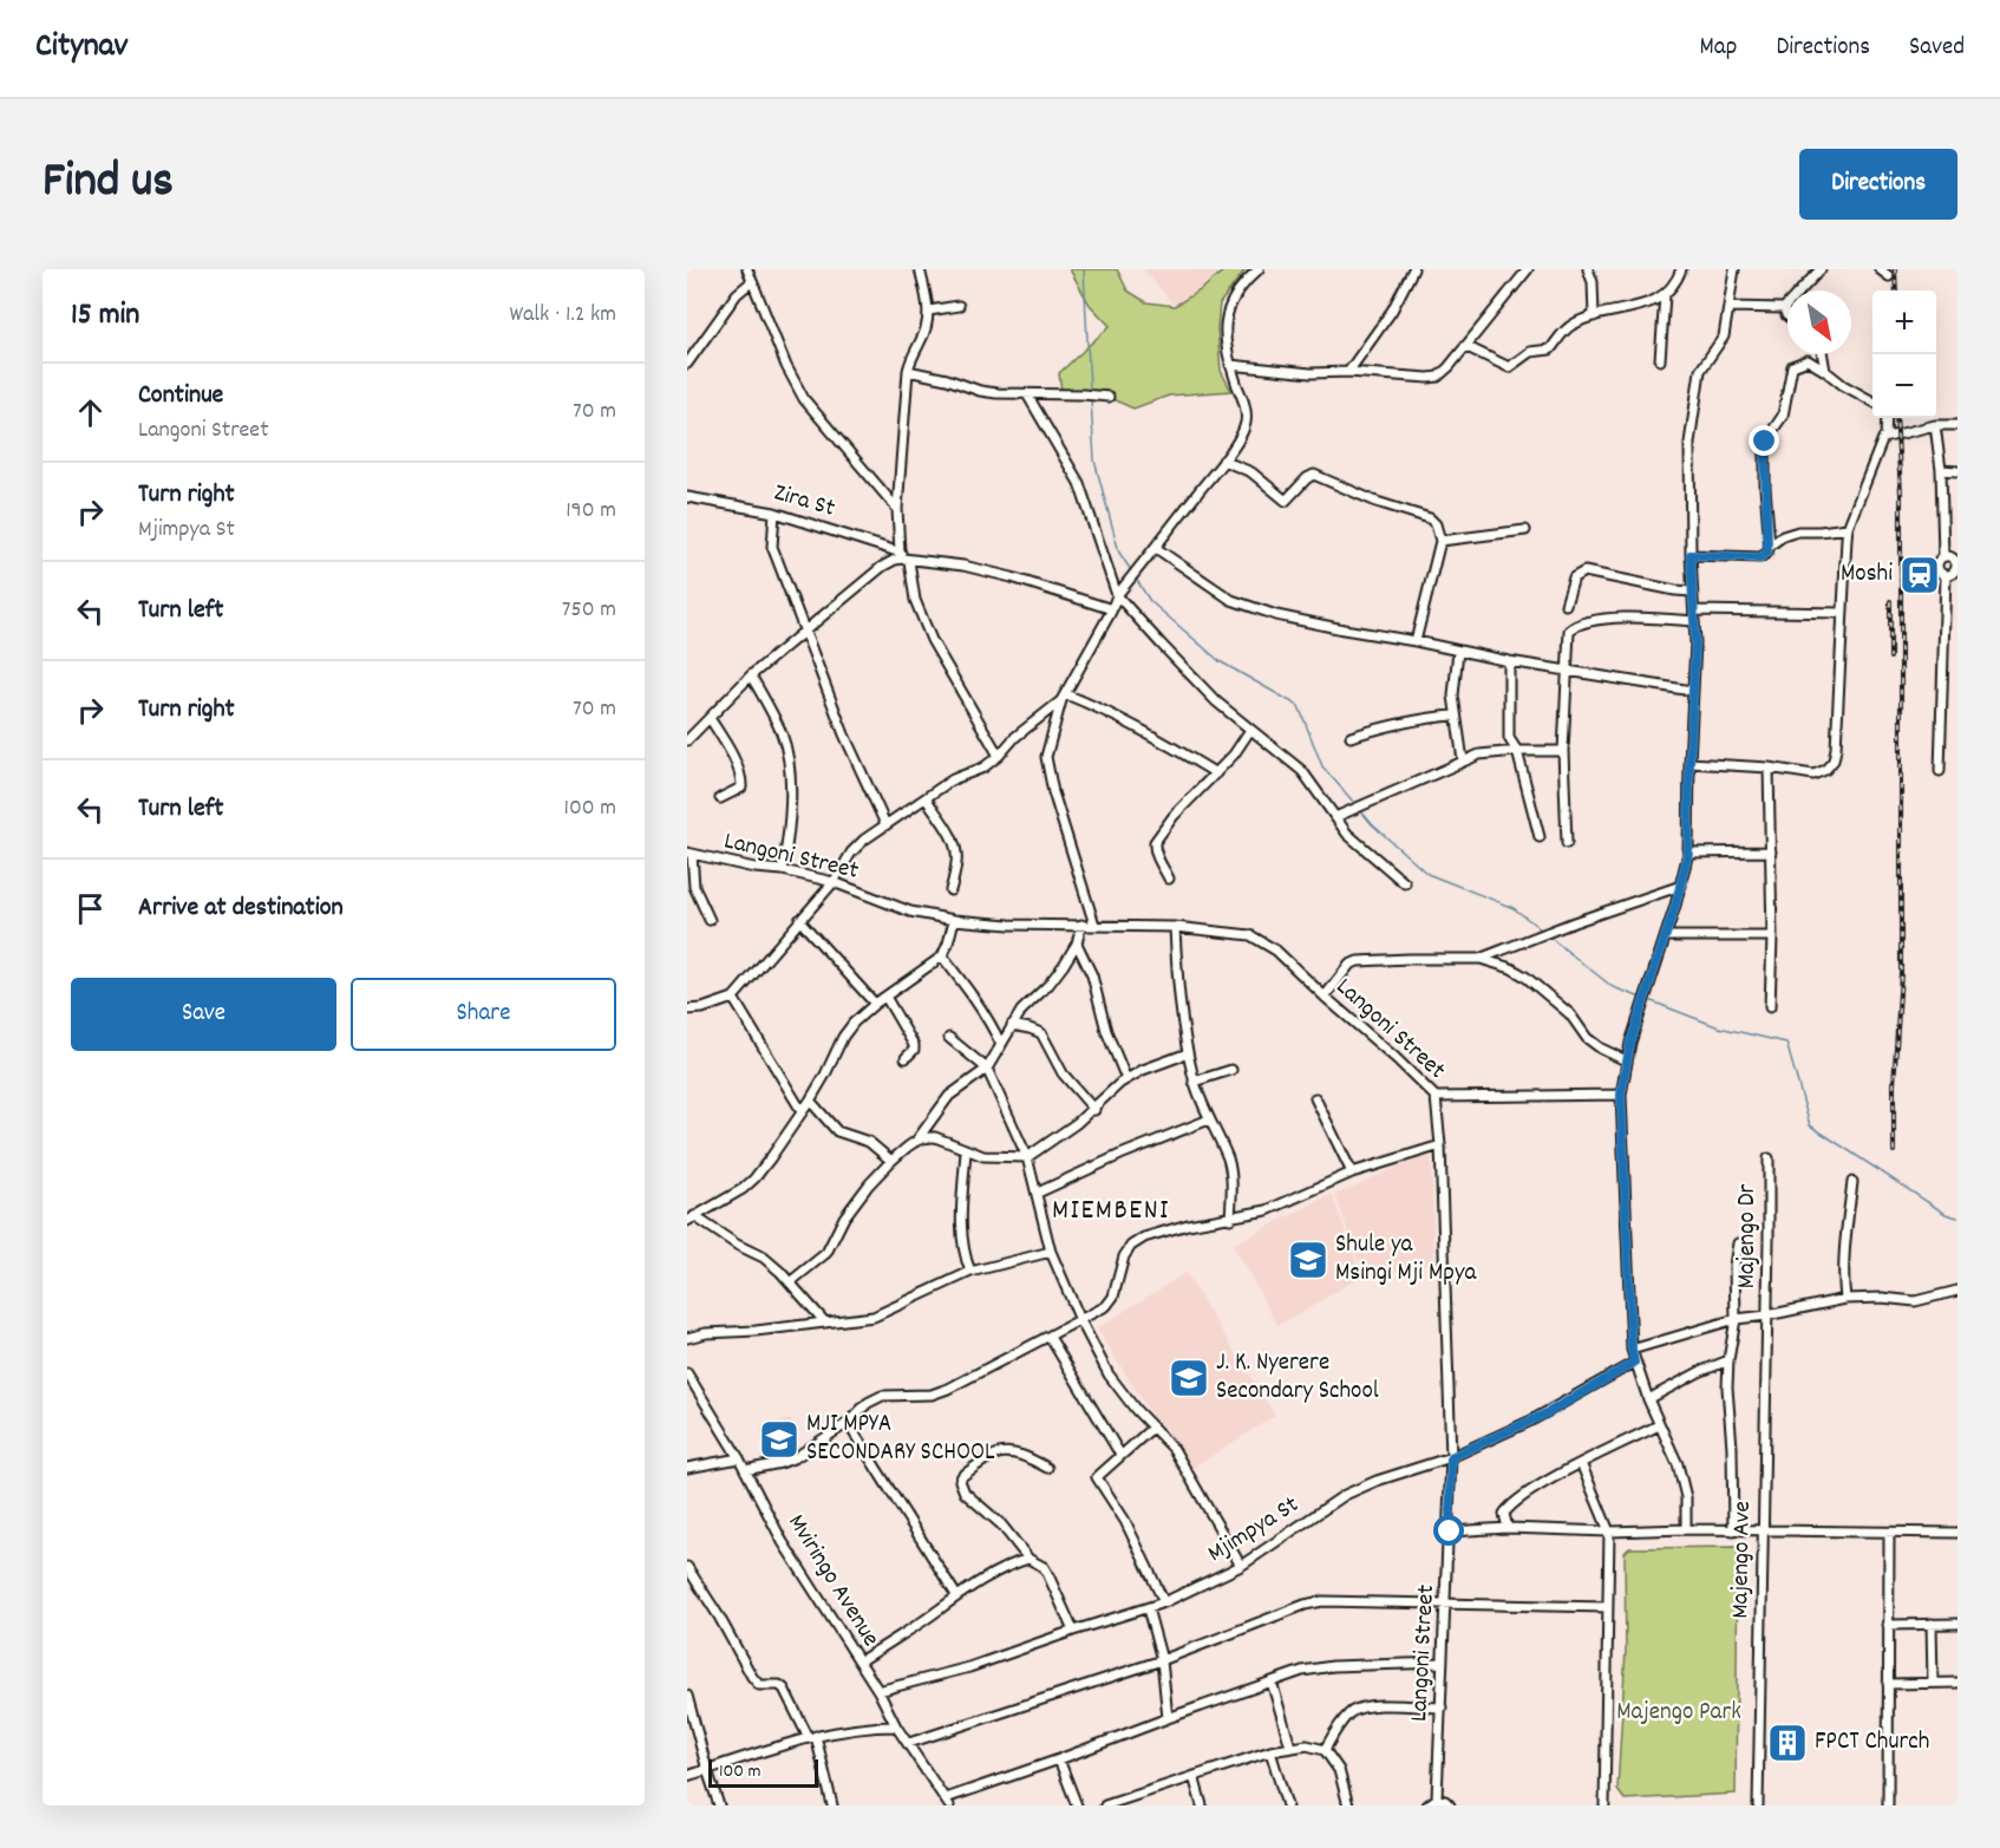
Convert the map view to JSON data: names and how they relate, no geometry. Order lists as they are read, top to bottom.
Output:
{
  "streets": {
    "street": [
      "Zira St",
      "Langoni Street",
      "Majengo Dr",
      "Mjimpya St",
      "Majengo Ave",
      "Mviringo Avenue"
    ]
  },
  "crossings": [
    ["Langoni Street", "Mjimpya St"],
    ["Majengo Dr", "Majengo Ave"],
    ["Mjimpya St", "Mviringo Avenue"]
  ],
  "districts": ["MIEMBENI"],
  "parks": ["Majengo Park"],
  "places": {
    "station": ["Moshi"],
    "school or university": ["Shule ya Msingi Mji Mpya", "J. K. Nyerere Secondary School", "MJI MPYA SECONDARY SCHOOL"],
    "building": ["FPCT Church"]
  },
  "scale_bar": "100 m",
  "north": "bottom right",
  "page": {
    "header": "Citynav",
    "nav": ["Map", "Directions", "Saved"],
    "title": "Find us",
    "buttons": [
      "Directions",
      ["Save", "Share"]
    ],
    "heading": ["15 min", "Walk · 1.2 km"],
    "map_buttons": ["+", "−"],
    "list": [
      ["Continue", "Langoni Street", "70 m"],
      ["Turn right", "Mjimpya St", "190 m"],
      ["Turn left", "750 m"],
      ["Turn right", "70 m"],
      ["Turn left", "100 m"],
      "Arrive at destination"
    ],
    "scale": "100 m"
  }
}
